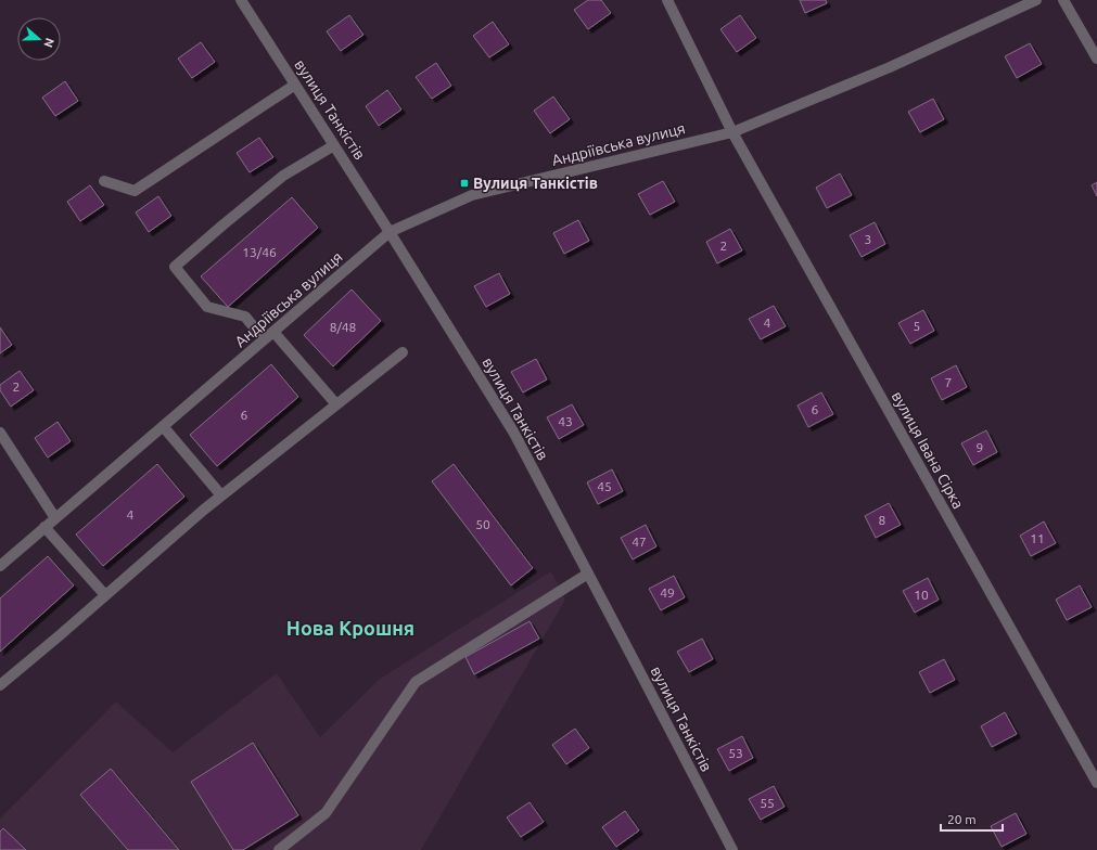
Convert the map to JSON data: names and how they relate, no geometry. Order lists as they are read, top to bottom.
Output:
{
  "streets": {
    "street": ["вулиця Танкістів", "Андріївська вулиця", "вулиця Івана Сірка"]
  },
  "crossings": [
    ["вулиця Танкістів", "Андріївська вулиця"],
    ["Андріївська вулиця", "вулиця Івана Сірка"]
  ],
  "districts": ["Нова Крошня"],
  "places": {
    "transit": ["Вулиця Танкістів"]
  },
  "house_numbers": [
    "3",
    "2",
    "13/46",
    "4",
    "5",
    "8/48",
    "7",
    "2",
    "6",
    "6",
    "43",
    "9",
    "45",
    "4",
    "8",
    "50",
    "11",
    "47",
    "49",
    "10",
    "53",
    "55"
  ],
  "scale_bar": "20 m",
  "north": "right"
}
